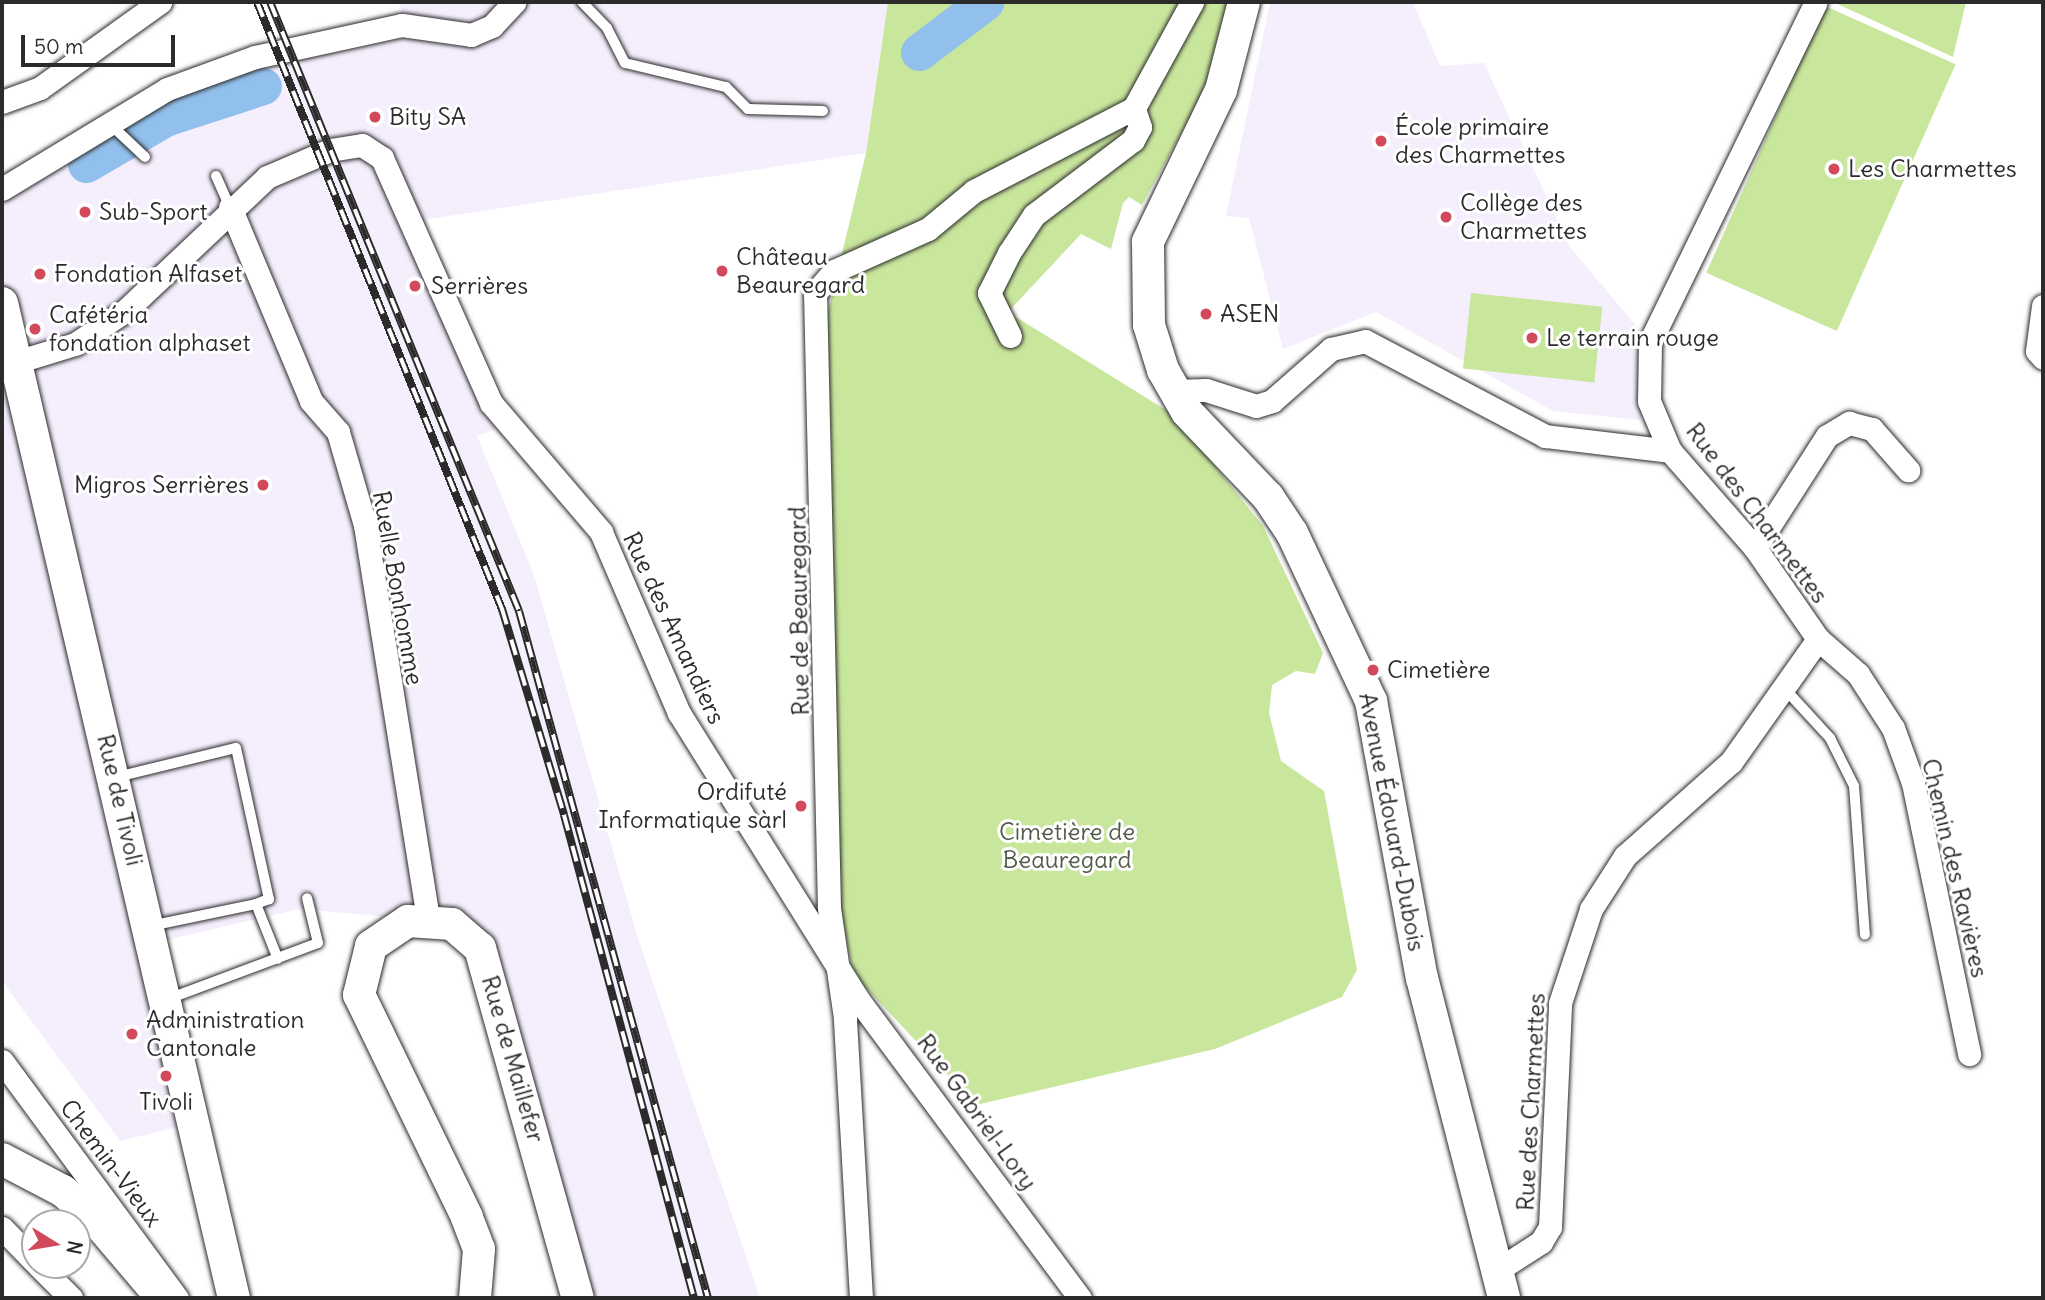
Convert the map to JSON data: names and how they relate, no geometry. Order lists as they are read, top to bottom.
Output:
{
  "streets": {
    "street": [
      "Rue des Charmettes",
      "Ruelle Bonhomme",
      "Rue de Beauregard",
      "Rue des Amandiers",
      "Rue de Tivoli",
      "Avenue Édouard-Dubois",
      "Chemin des Ravières",
      "Rue de Maillefer",
      "Rue Gabriel-Lory",
      "Chemin-Vieux"
    ]
  },
  "crossings": [
    ["Rue des Charmettes", "Avenue Édouard-Dubois"],
    ["Rue des Charmettes", "Chemin des Ravières"],
    ["Ruelle Bonhomme", "Rue des Amandiers"],
    ["Ruelle Bonhomme", "Rue de Maillefer"],
    ["Rue de Beauregard", "Rue des Amandiers"],
    ["Rue de Beauregard", "Rue Gabriel-Lory"],
    ["Rue des Amandiers", "Rue de Tivoli"],
    ["Rue des Amandiers", "Rue Gabriel-Lory"]
  ],
  "parks": ["Cimetière de Beauregard"],
  "places": [
    "Bity SA",
    "École primaire des Charmettes",
    "Les Charmettes",
    "Sub-Sport",
    "Collège des Charmettes",
    "Château Beauregard",
    "Fondation Alfaset",
    "Serrières",
    "ASEN",
    "Cafétéria fondation alphaset",
    "Le terrain rouge",
    "Migros Serrières",
    "Cimetière",
    "Ordifuté Informatique sàrl",
    "Administration Cantonale",
    "Tivoli"
  ],
  "scale_bar": "50 m",
  "north": "right"
}
